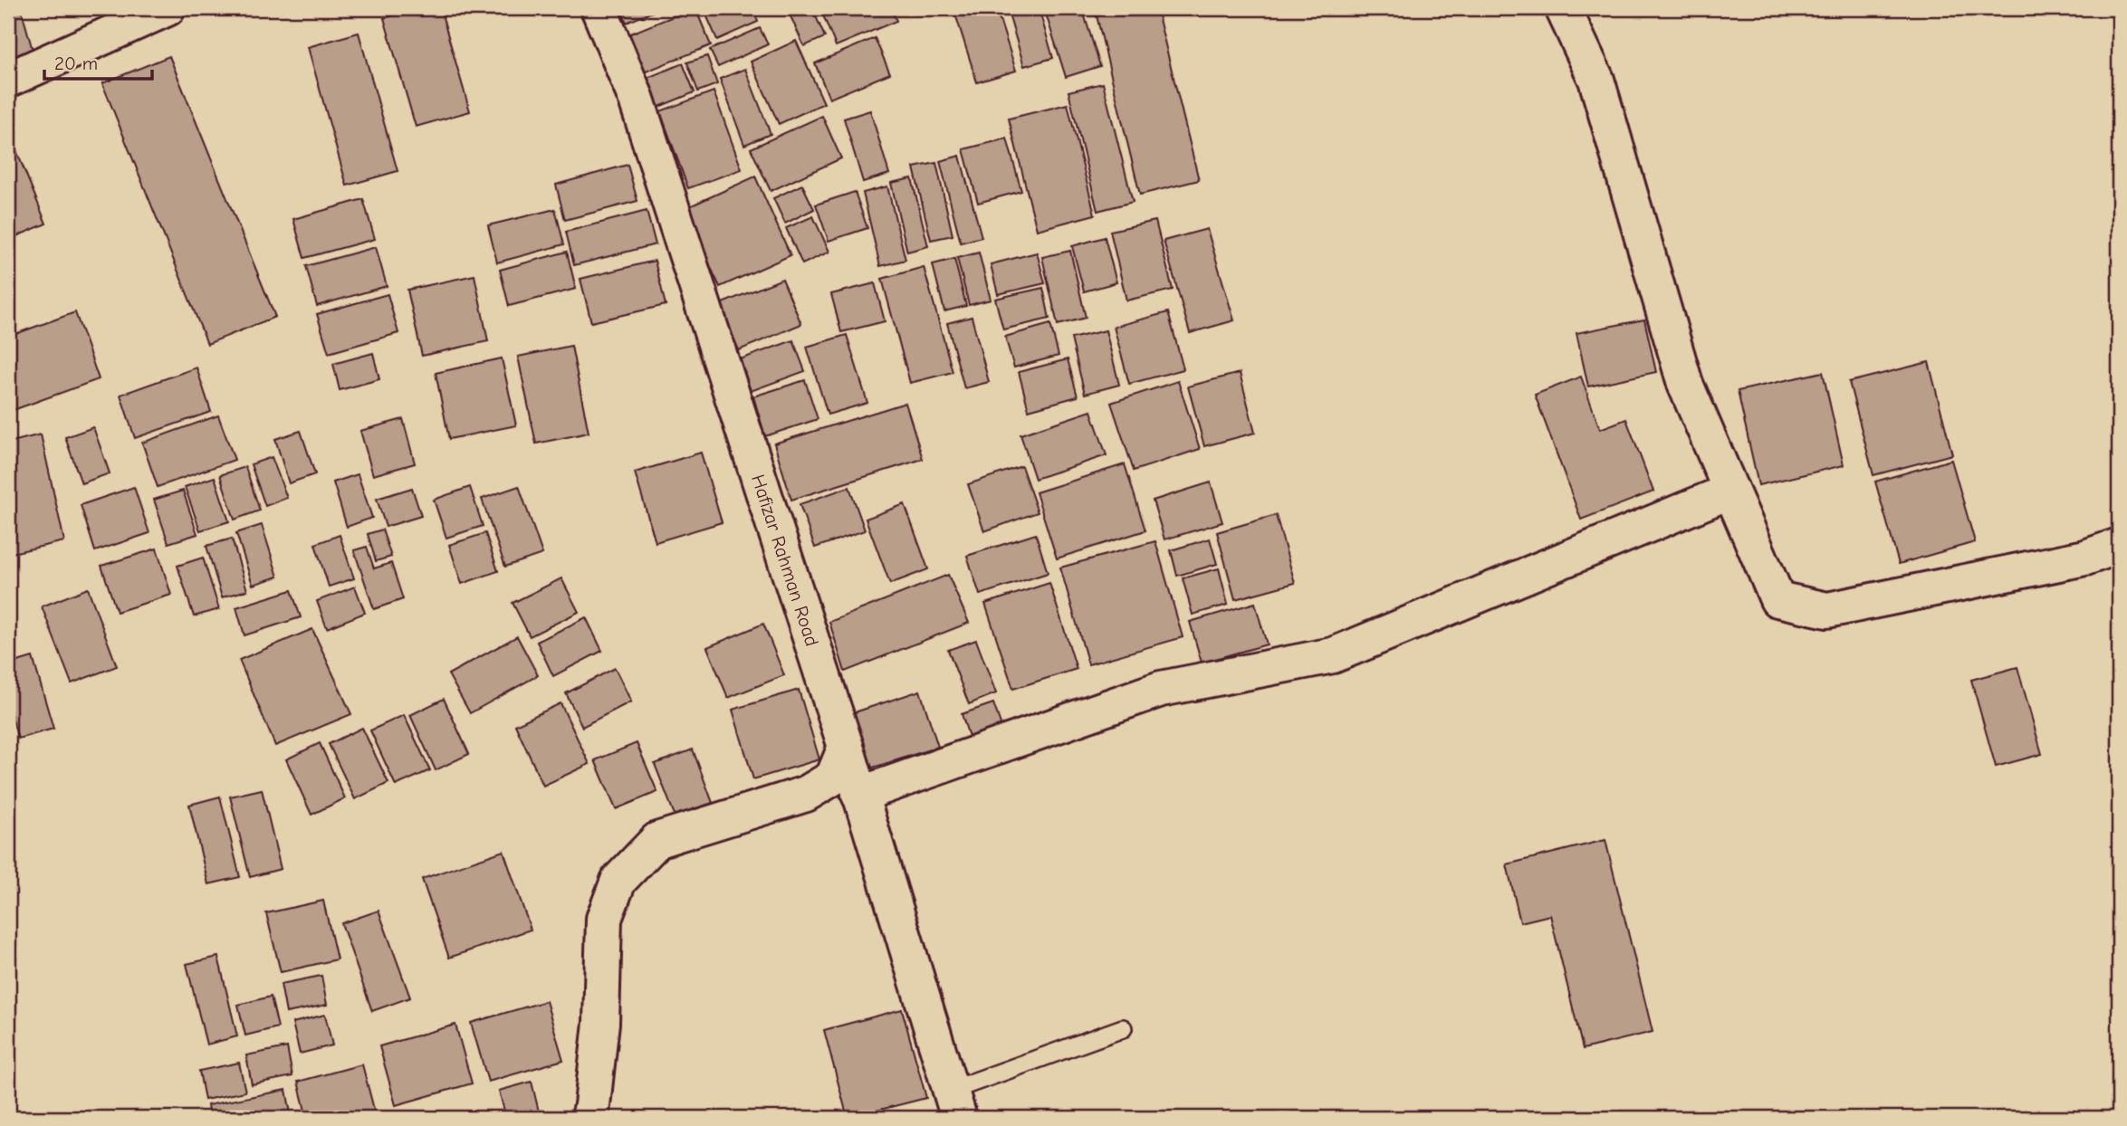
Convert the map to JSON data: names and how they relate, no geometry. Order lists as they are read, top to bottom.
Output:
{
  "streets": {
    "street": ["Hafizar Rahman Road"]
  },
  "scale_bar": "20 m"
}
